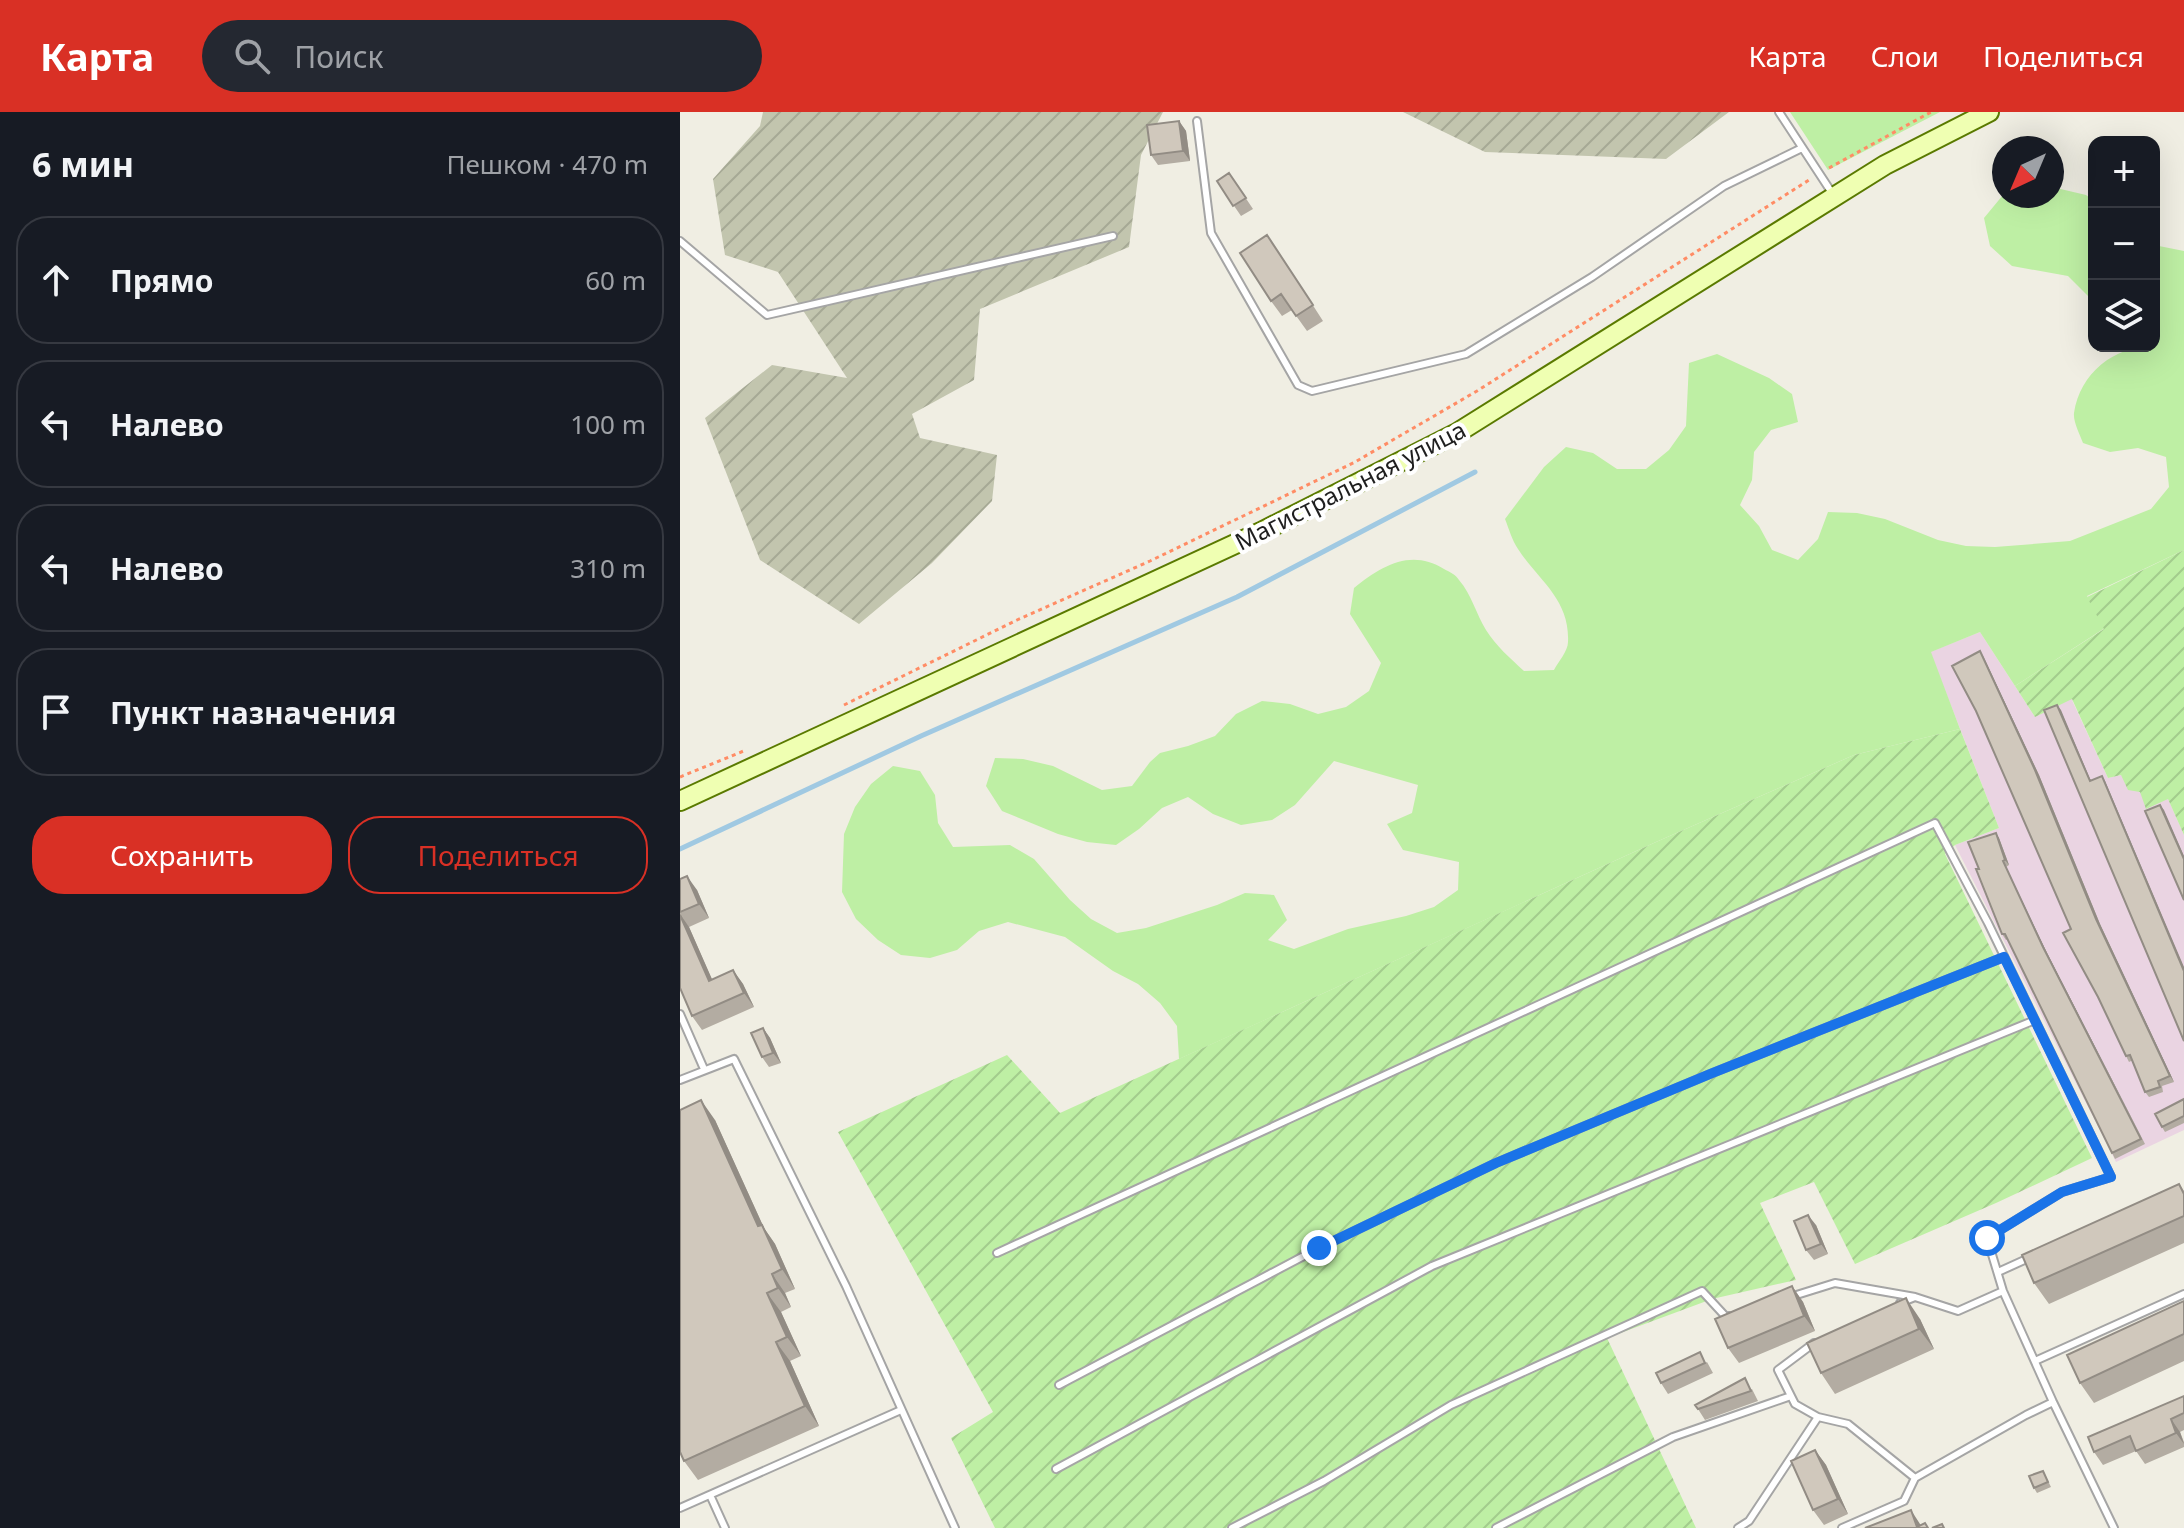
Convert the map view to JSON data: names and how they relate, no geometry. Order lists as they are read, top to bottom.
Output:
{
  "streets": {
    "main road": ["Магистральная улица"]
  },
  "north": "bottom left",
  "page": {
    "header": "Карта",
    "search": "Поиск",
    "nav": ["Карта", "Слои", "Поделиться"],
    "heading": ["6 мин", "Пешком · 470 m"],
    "map_buttons": ["+", "−"],
    "list": [
      ["Прямо", "60 m"],
      ["Налево", "100 m"],
      ["Налево", "310 m"],
      "Пункт назначения"
    ],
    "buttons": ["Сохранить", "Поделиться"]
  }
}
